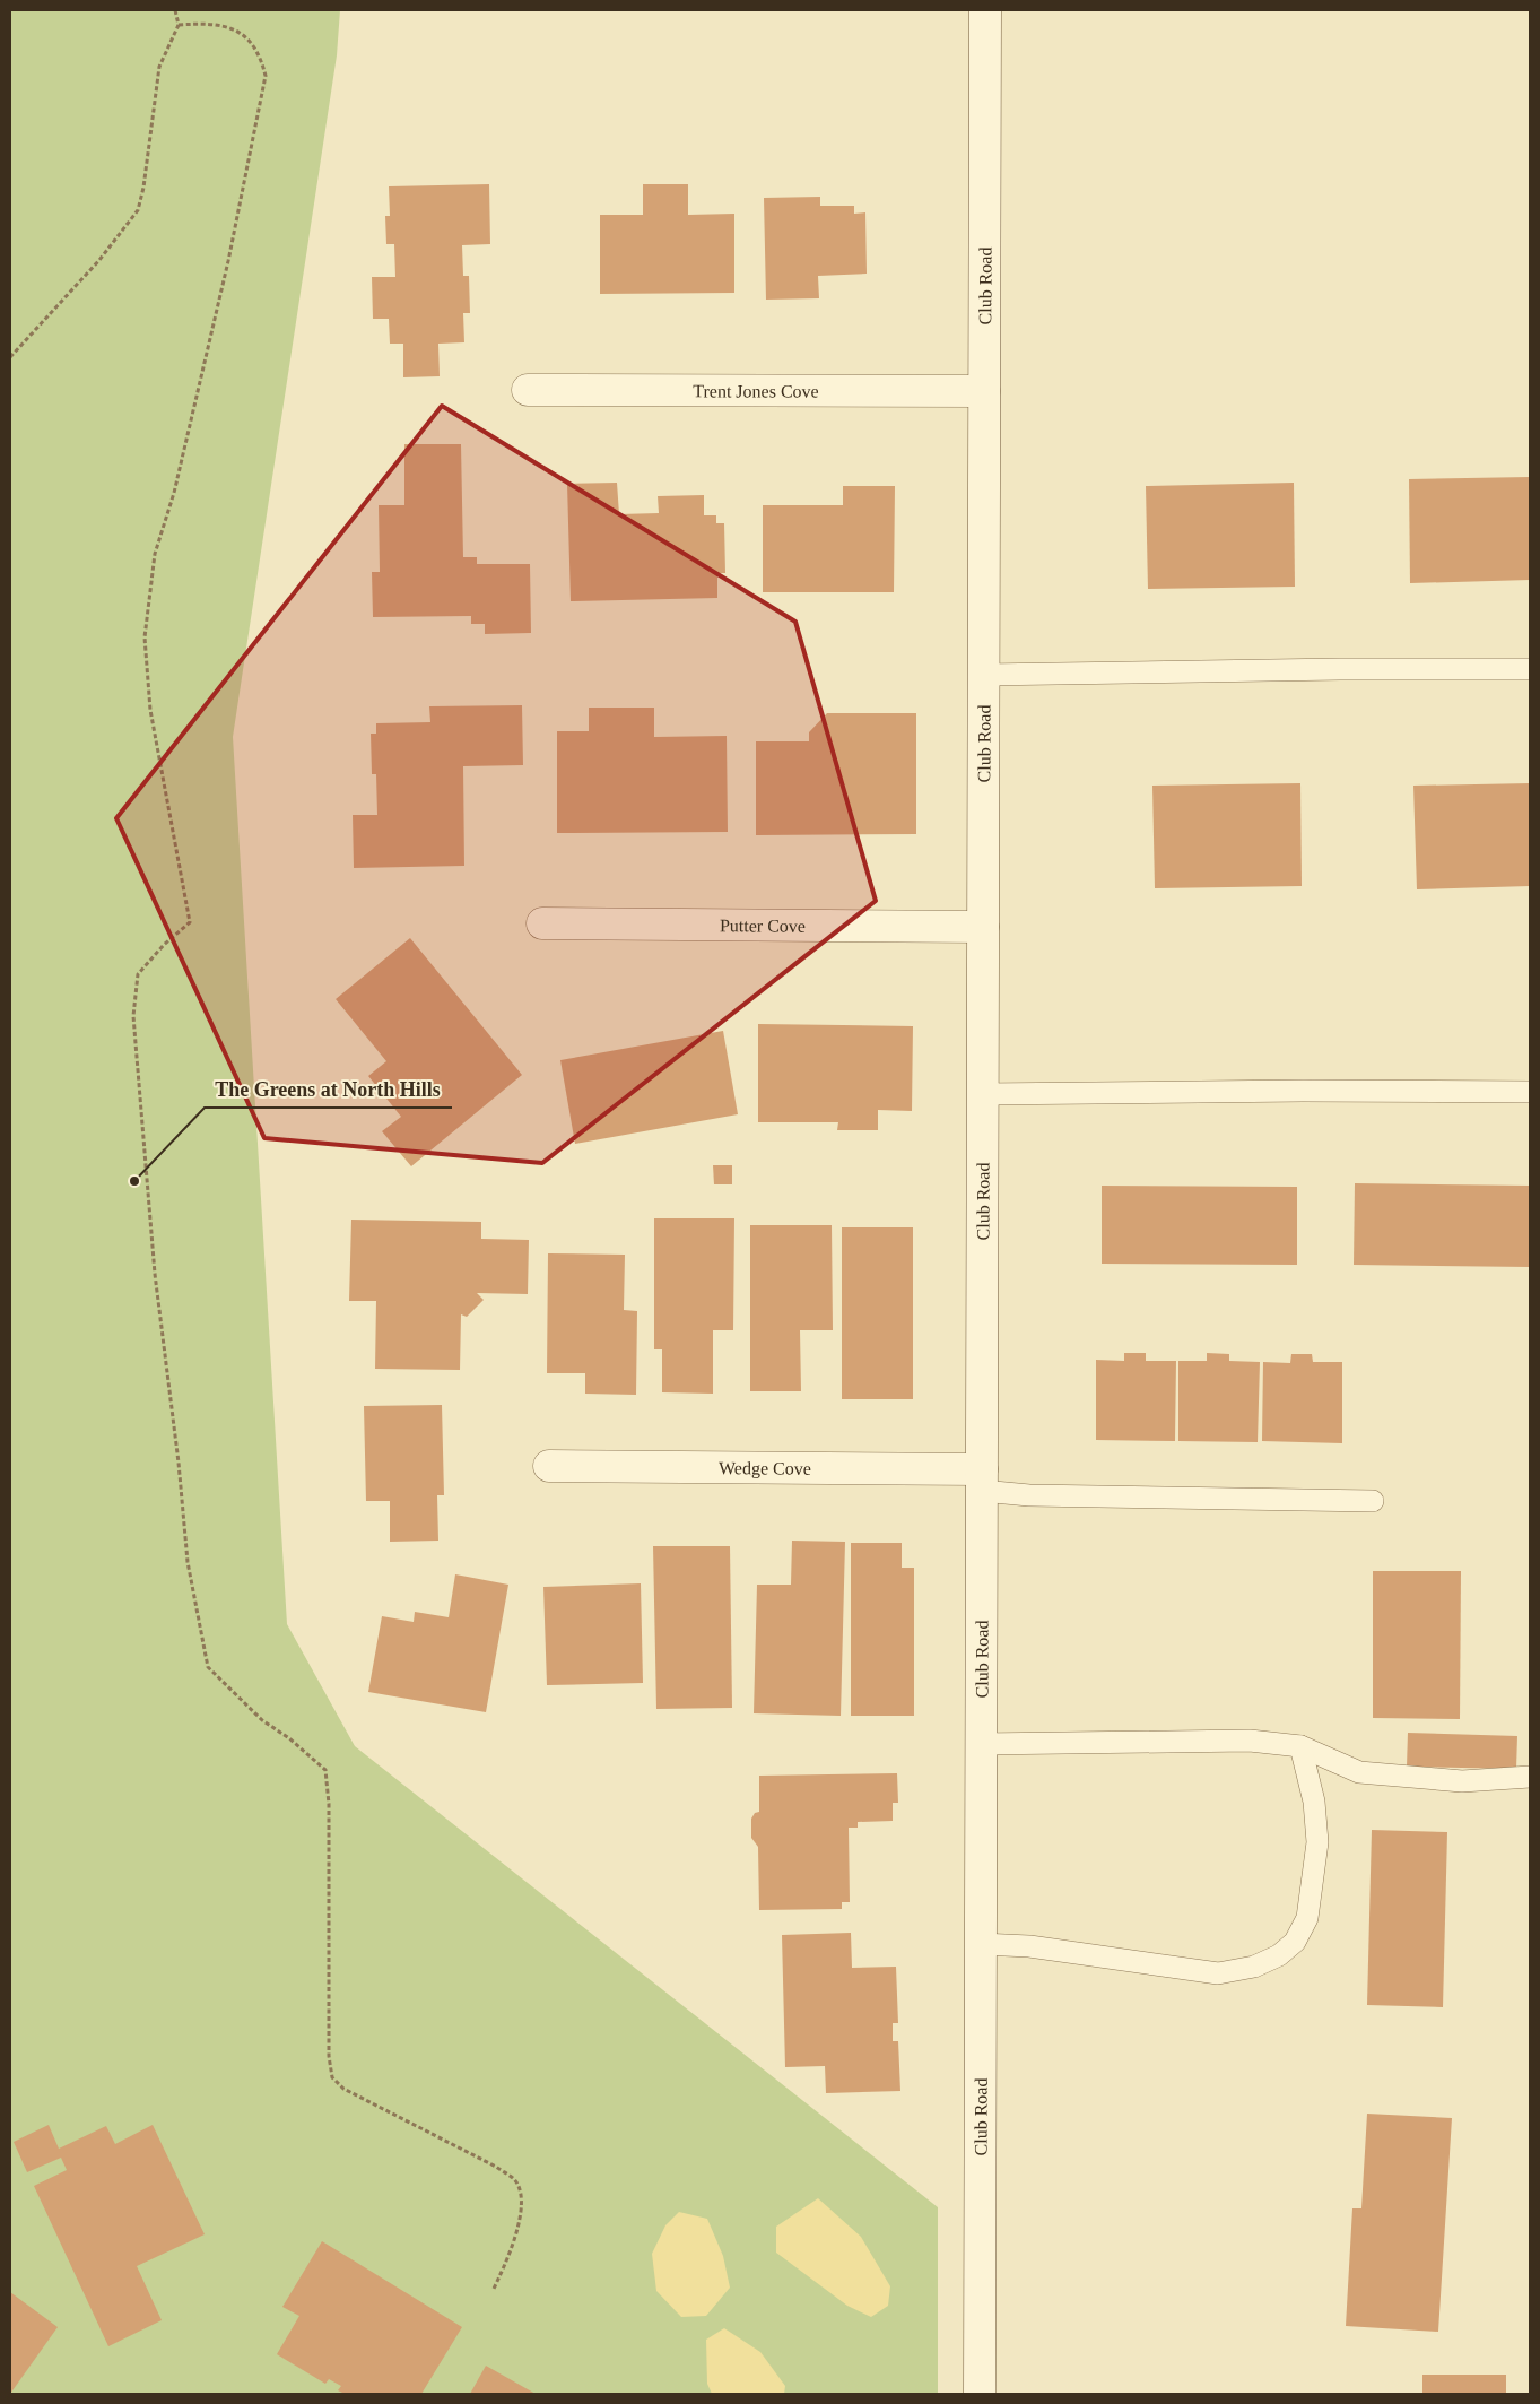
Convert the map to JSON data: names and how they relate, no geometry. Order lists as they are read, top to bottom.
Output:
{
  "streets": {
    "street": [
      "Club Road",
      "Trent Jones Cove",
      "Putter Cove",
      "Wedge Cove"
    ]
  },
  "crossings": [
    ["Club Road", "Trent Jones Cove"],
    ["Club Road", "Putter Cove"],
    ["Club Road", "Wedge Cove"]
  ],
  "places": ["The Greens at North Hills"]
}
